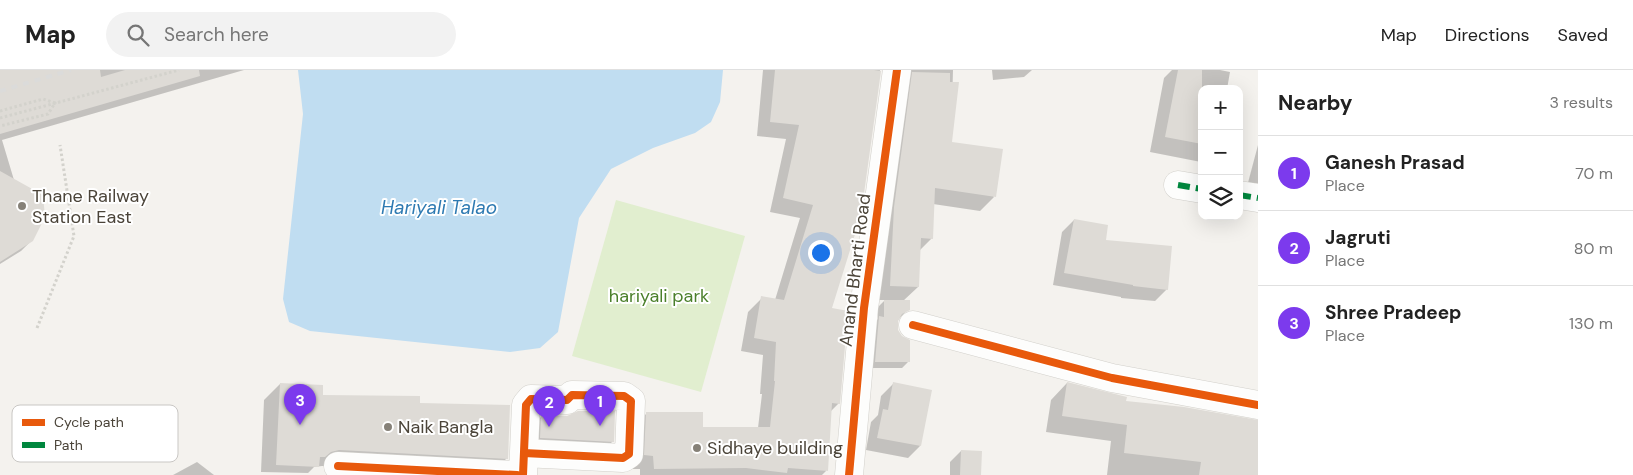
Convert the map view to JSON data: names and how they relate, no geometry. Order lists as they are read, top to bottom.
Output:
{
  "streets": {
    "street": ["Anand Bharti Road"]
  },
  "water": ["Hariyali Talao"],
  "parks": ["hariyali park"],
  "places": ["Thane Railway Station East", "Naik Bangla", "Sidhaye building"],
  "legend": ["Cycle path", "Path"],
  "page": {
    "header": "Map",
    "search": "Search here",
    "nav": ["Map", "Directions", "Saved"],
    "heading": ["Nearby", "3 results"],
    "map_buttons": ["+", "−"],
    "list": [
      {
        "mark": "1",
        "name": "Ganesh Prasad",
        "note": "Place",
        "value": "70 m"
      },
      {
        "mark": "2",
        "name": "Jagruti",
        "note": "Place",
        "value": "80 m"
      },
      {
        "mark": "3",
        "name": "Shree Pradeep",
        "note": "Place",
        "value": "130 m"
      }
    ],
    "pins": ["3", "1", "2"]
  }
}
